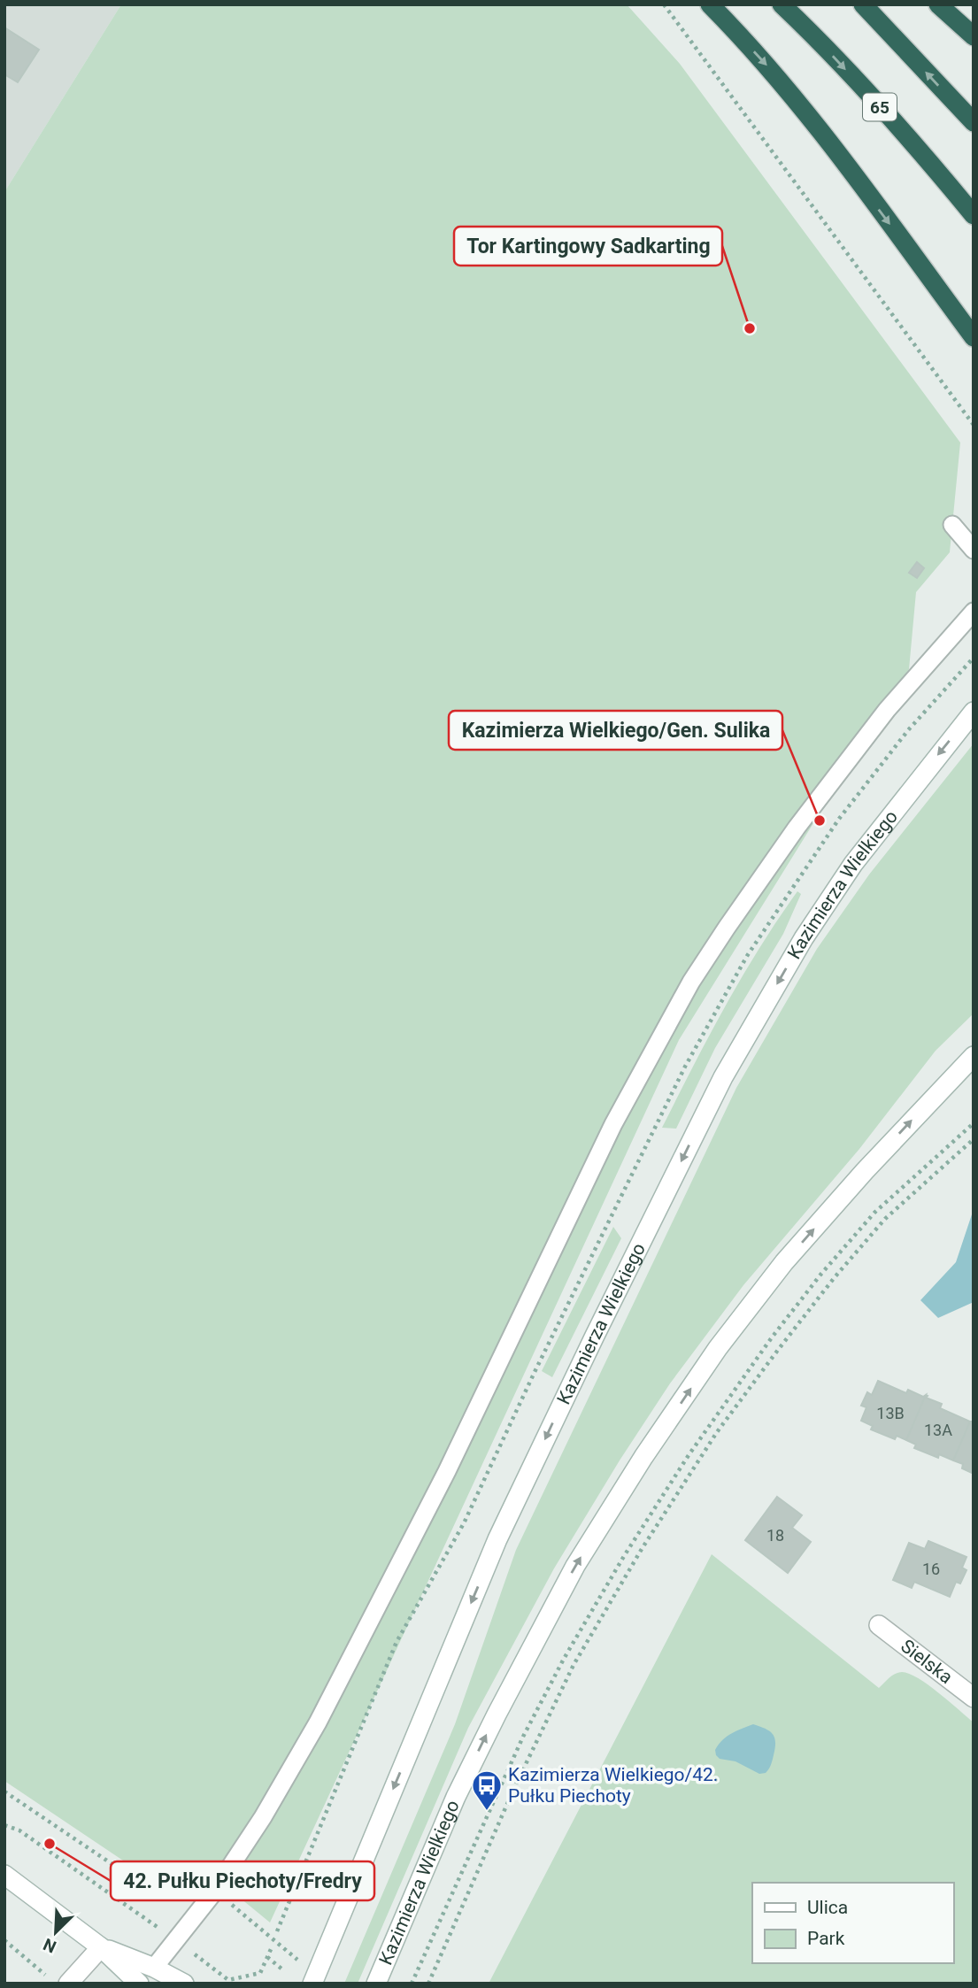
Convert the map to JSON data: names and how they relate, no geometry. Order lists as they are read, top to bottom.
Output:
{
  "streets": {
    "highway": ["65"],
    "main road": ["Kazimierza Wielkiego", "Sielska"]
  },
  "places": {
    "other": ["Tor Kartingowy Sadkarting", "Kazimierza Wielkiego/Gen. Sulika", "42. Pułku Piechoty/Fredry"],
    "bus stop": ["Kazimierza Wielkiego/42. Pułku Piechoty"]
  },
  "house_numbers": [
    "13B",
    "13A",
    "18",
    "16"
  ],
  "legend": ["Ulica", "Park"],
  "north": "bottom left"
}
